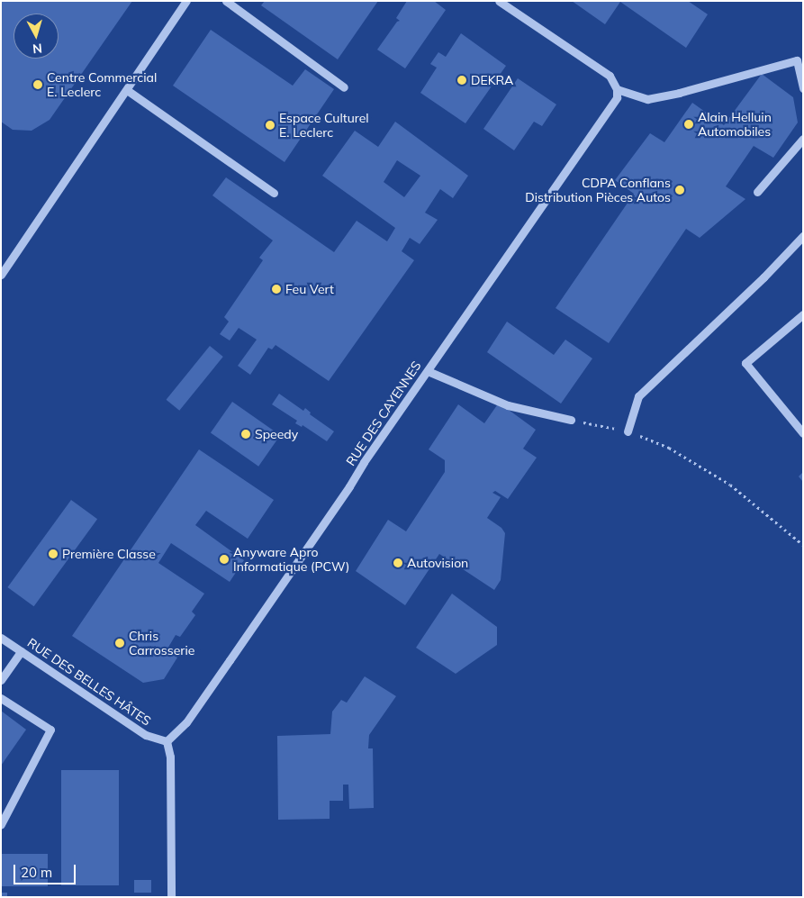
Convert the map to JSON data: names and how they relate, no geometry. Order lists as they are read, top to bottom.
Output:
{
  "streets": {
    "street": ["RUE DES CAYENNES", "RUE DES BELLES HÂTES"]
  },
  "crossings": [
    ["RUE DES CAYENNES", "RUE DES BELLES HÂTES"]
  ],
  "places": [
    "DEKRA",
    "Centre Commercial E. Leclerc",
    "Alain Helluin Automobiles",
    "Espace Culturel E. Leclerc",
    "CDPA Conflans Distribution Pièces Autos",
    "Feu Vert",
    "Speedy",
    "Première Classe",
    "Anyware Apro Informatique (PCW)",
    "Autovision",
    "Chris Carrosserie"
  ],
  "scale_bar": "20 m",
  "north": "bottom"
}
